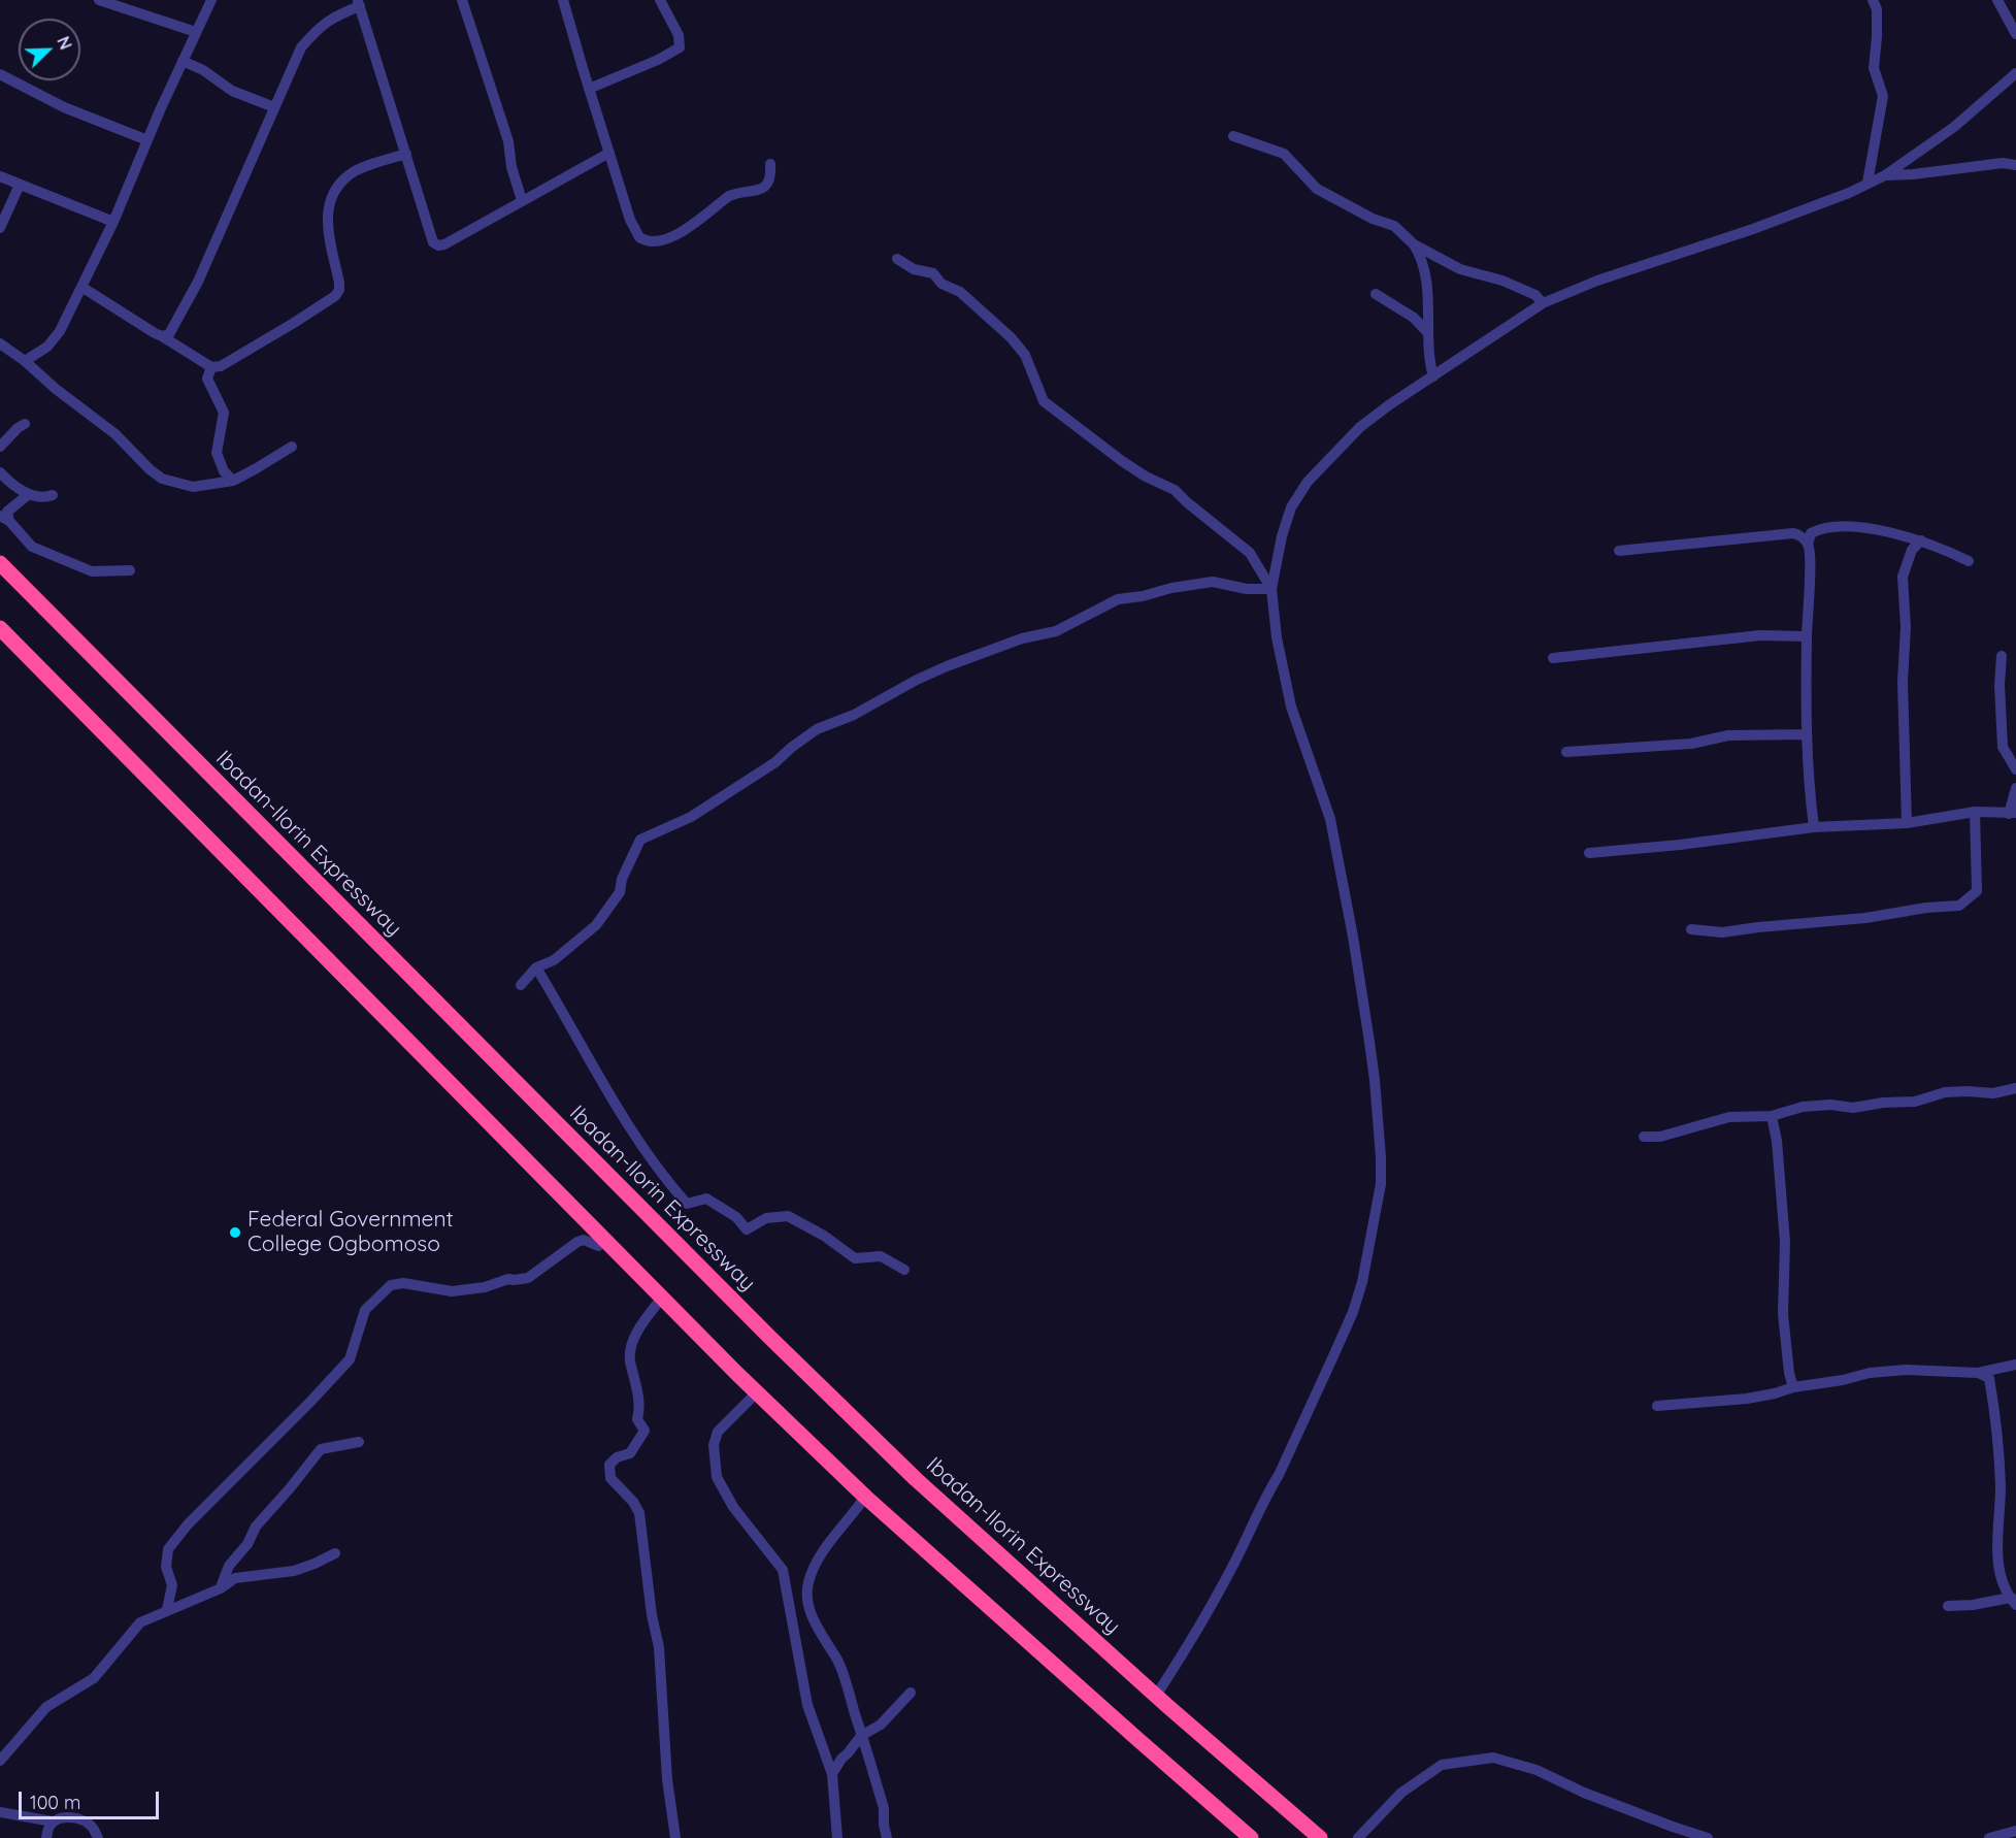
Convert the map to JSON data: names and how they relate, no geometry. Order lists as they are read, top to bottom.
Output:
{
  "streets": {
    "highway": ["Ibadan-Ilorin Expressway"]
  },
  "places": ["Federal Government College Ogbomoso"],
  "scale_bar": "100 m",
  "north": "top right"
}
